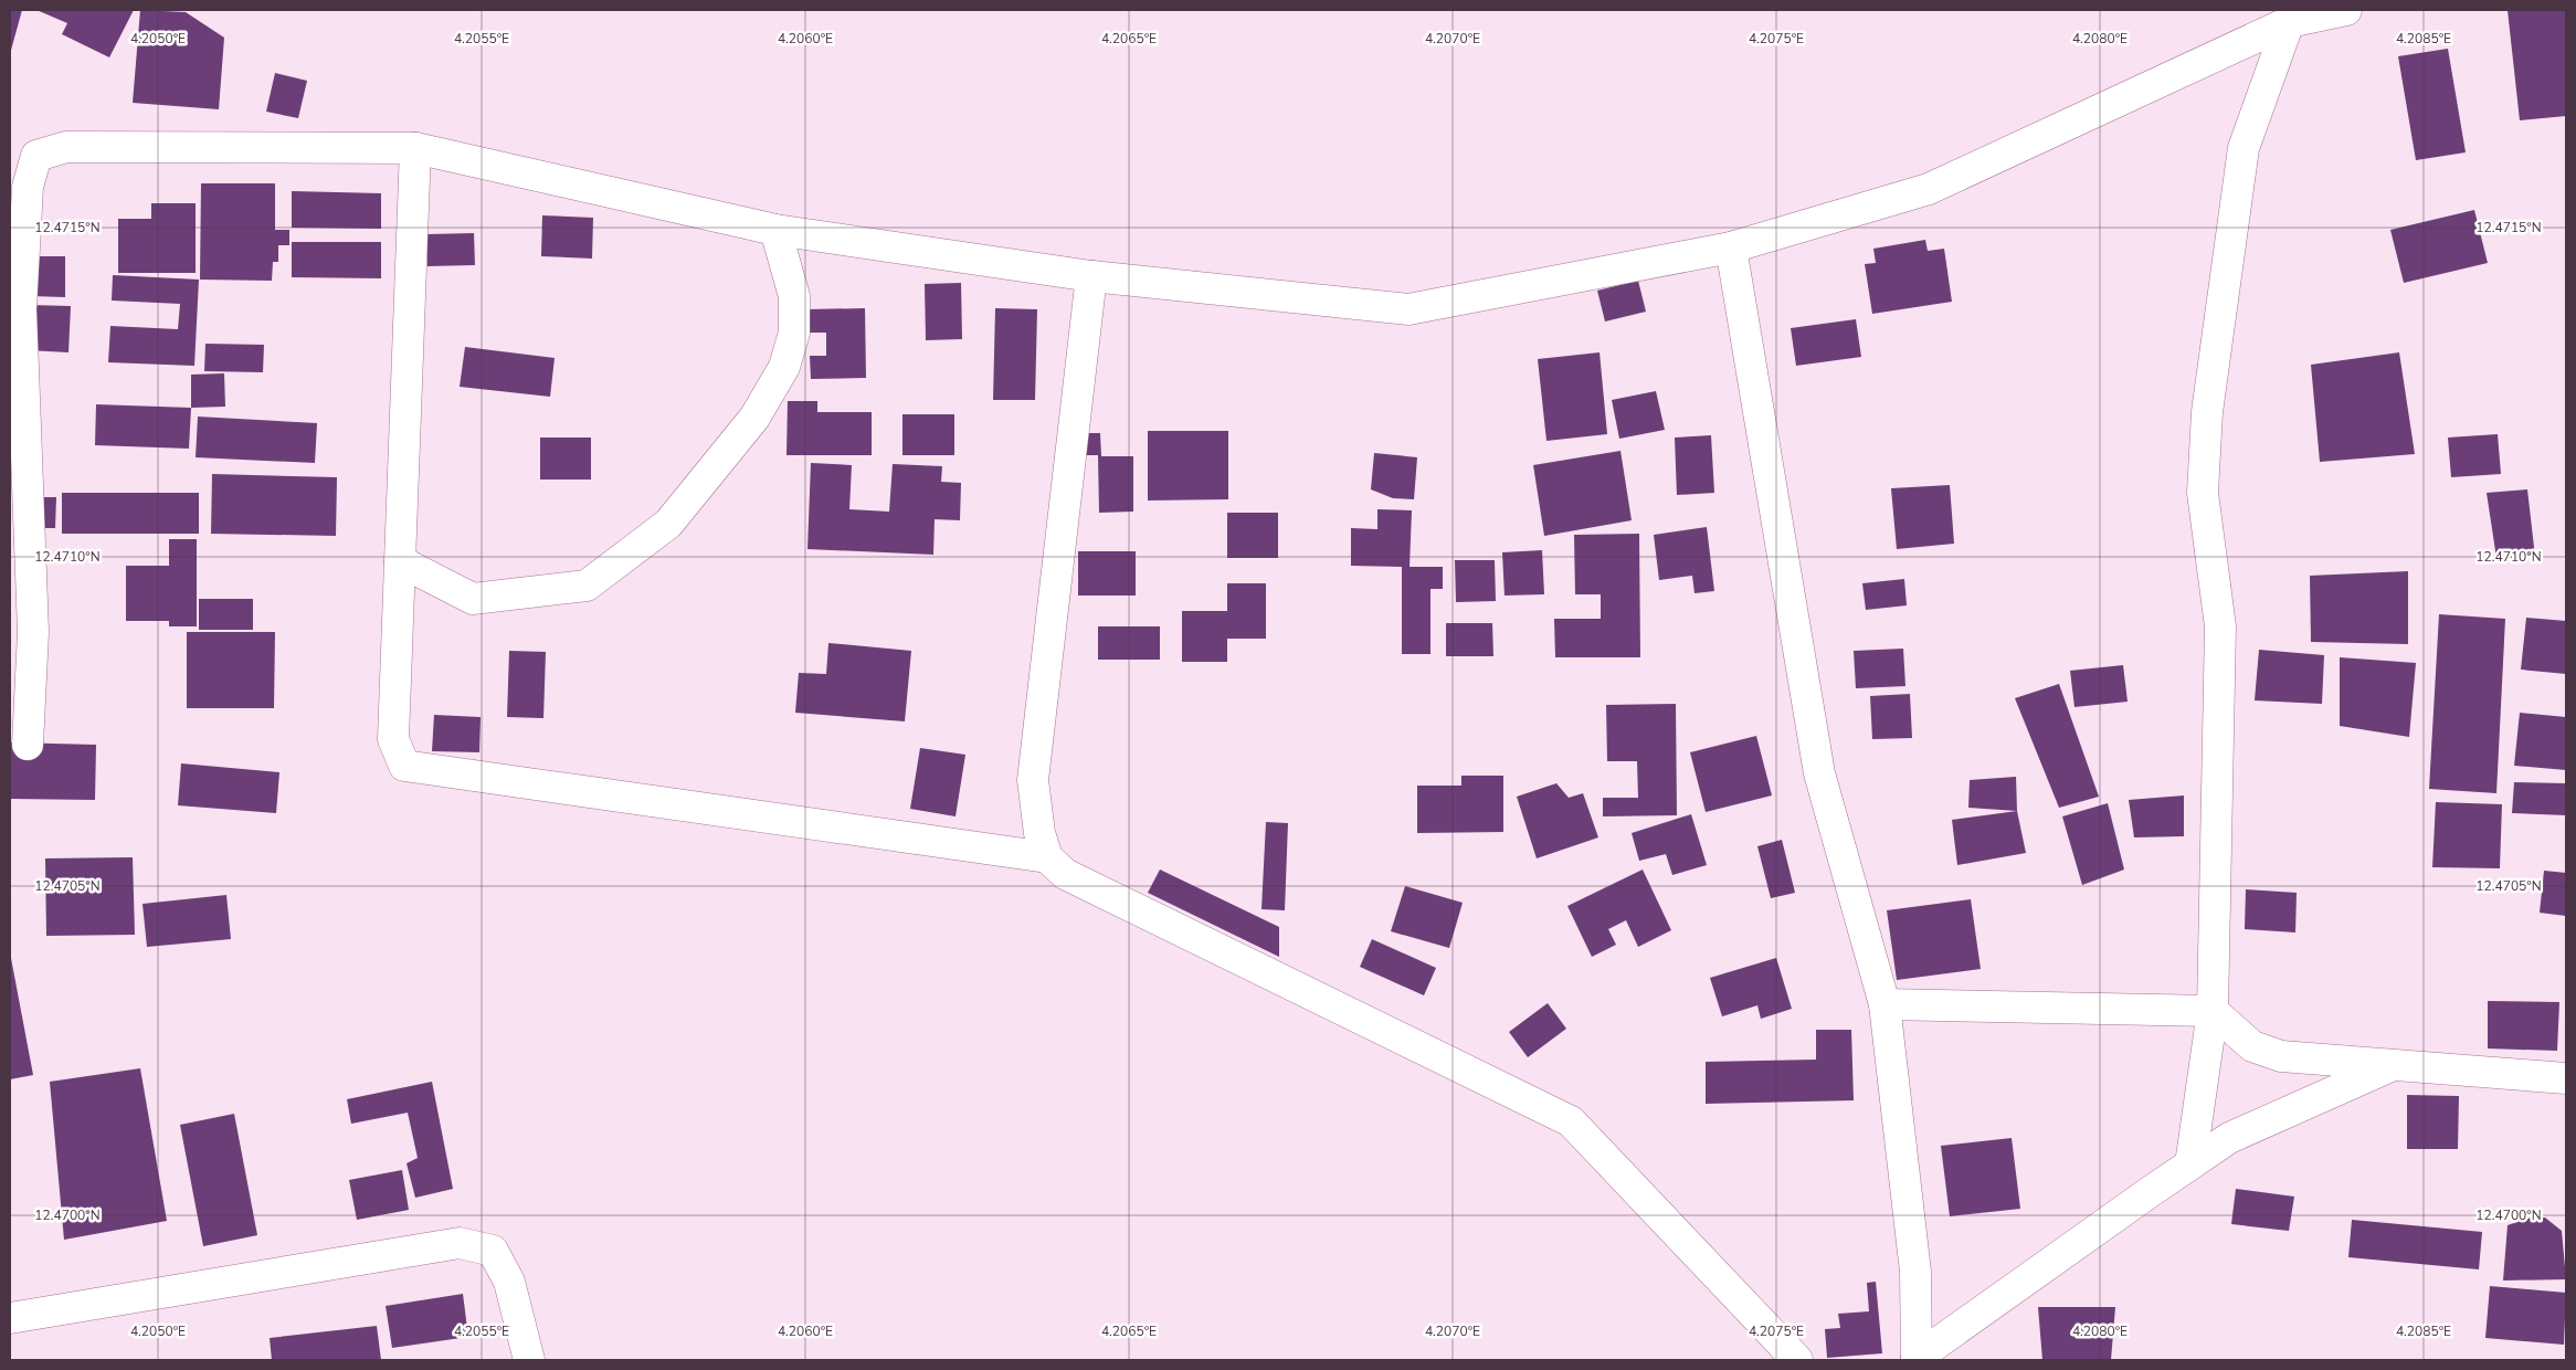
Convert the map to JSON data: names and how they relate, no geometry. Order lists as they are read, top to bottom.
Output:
{
  "coordinates": [
    "4.2050°E",
    "4.2055°E",
    "4.2060°E",
    "4.2065°E",
    "4.2070°E",
    "4.2075°E",
    "4.2080°E",
    "4.2085°E",
    "12.4715°N",
    "12.4710°N",
    "12.4705°N",
    "12.4700°N"
  ]
}
